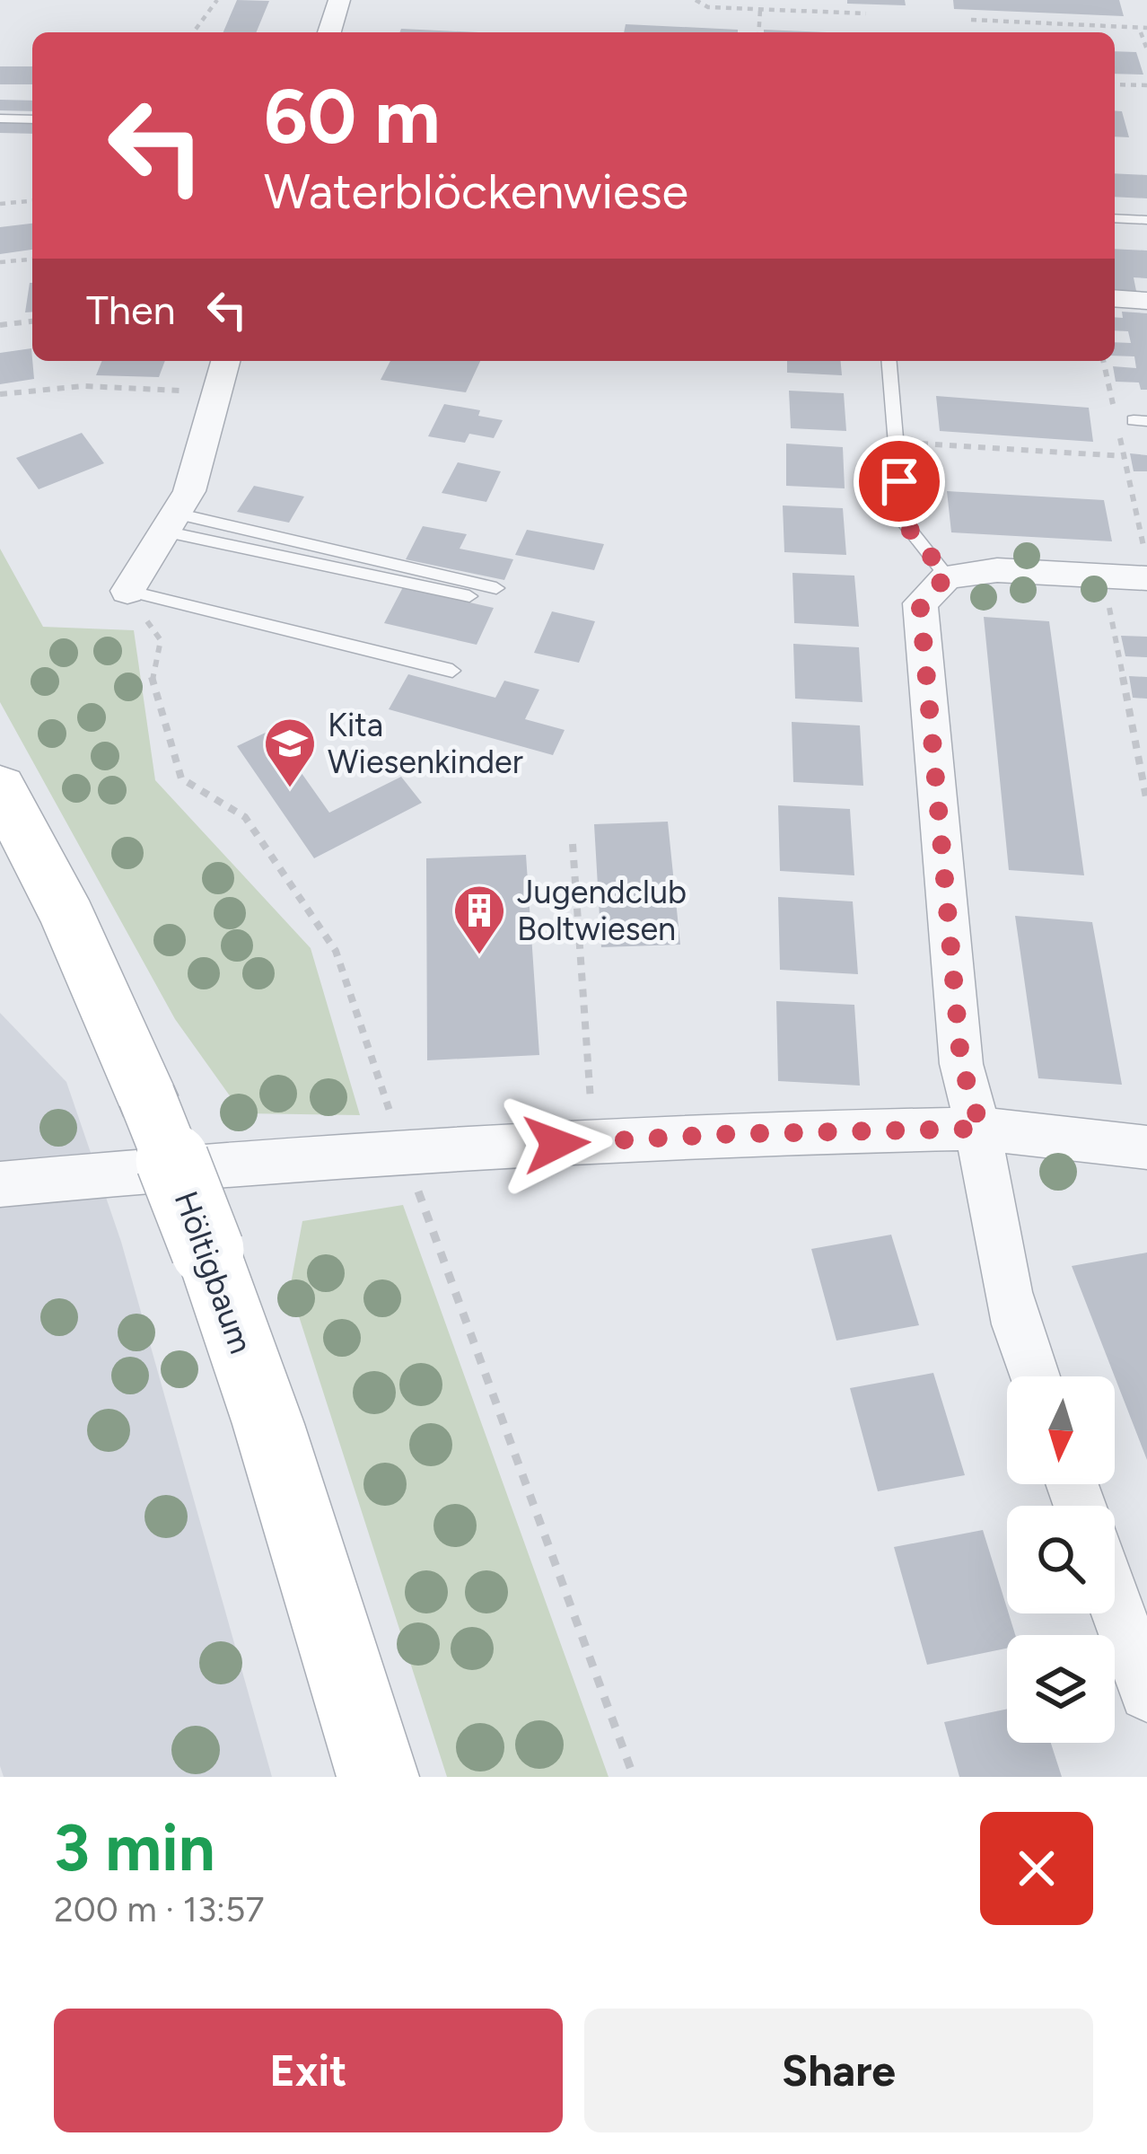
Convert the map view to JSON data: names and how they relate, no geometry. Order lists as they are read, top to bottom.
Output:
{
  "streets": {
    "main road": ["Höltigbaum"]
  },
  "places": {
    "school or university": ["Kita Wiesenkinder"],
    "building": ["Jugendclub Boltwiesen"]
  },
  "north": "bottom",
  "page": {
    "turn": ["60 m", "Waterblöckenwiese"],
    "then": "Then",
    "heading": ["3 min", "200 m · 13:57"],
    "buttons": ["Exit", "Share"]
  }
}
